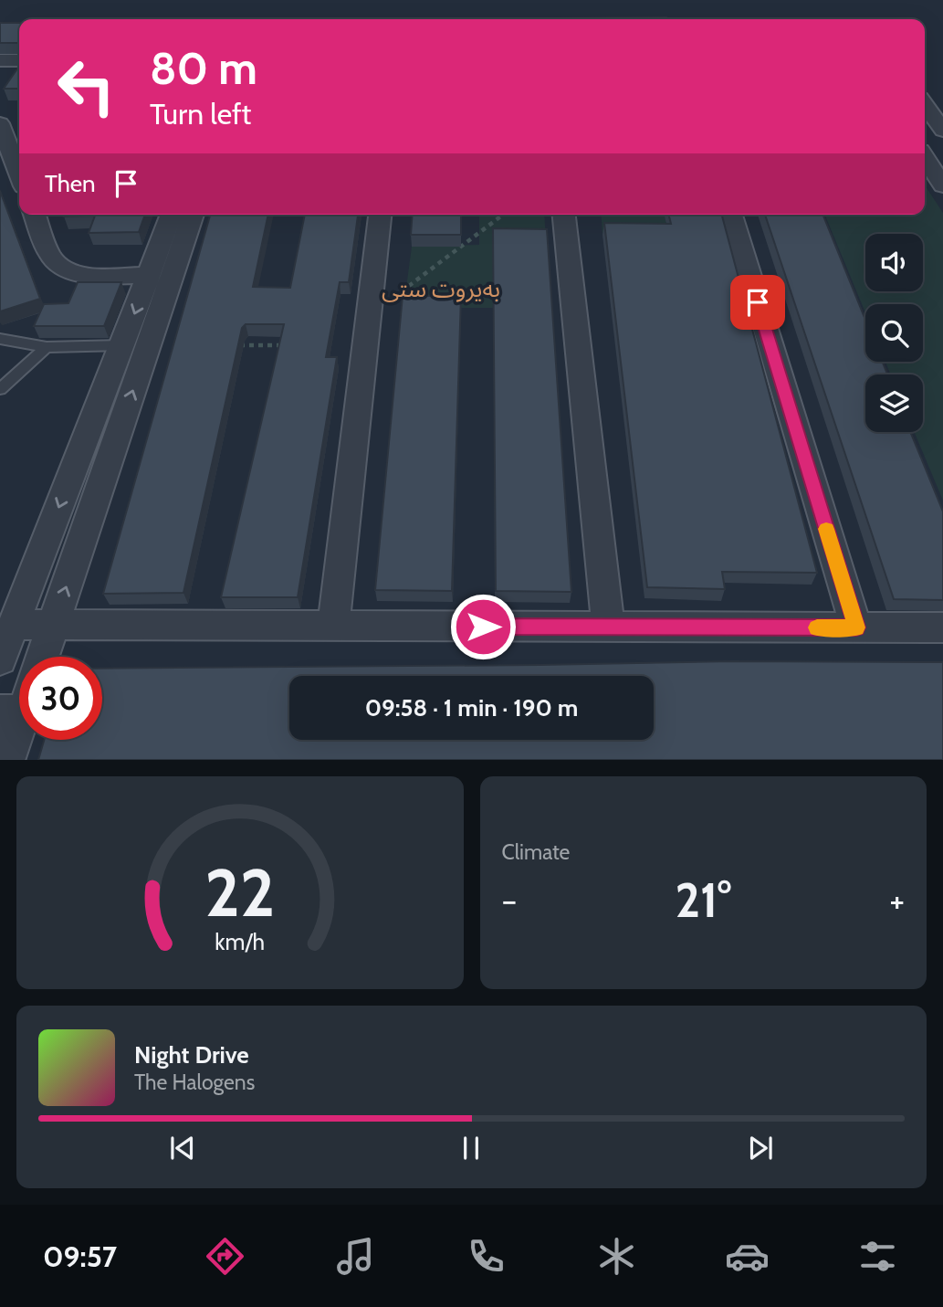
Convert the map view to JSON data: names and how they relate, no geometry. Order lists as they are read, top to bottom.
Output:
{
  "districts": ["بەیروت ستی"],
  "page": {
    "turn": ["80 m", "Turn left"],
    "then": "Then",
    "limit": "30",
    "trip": "09:58 · 1 min · 190 m",
    "tile": "Climate",
    "heat": ["−", "21°", "+"],
    "song": ["Night Drive", "The Halogens"],
    "tabs": "09:57",
    "gauge": ["22", "km/h"]
  }
}
